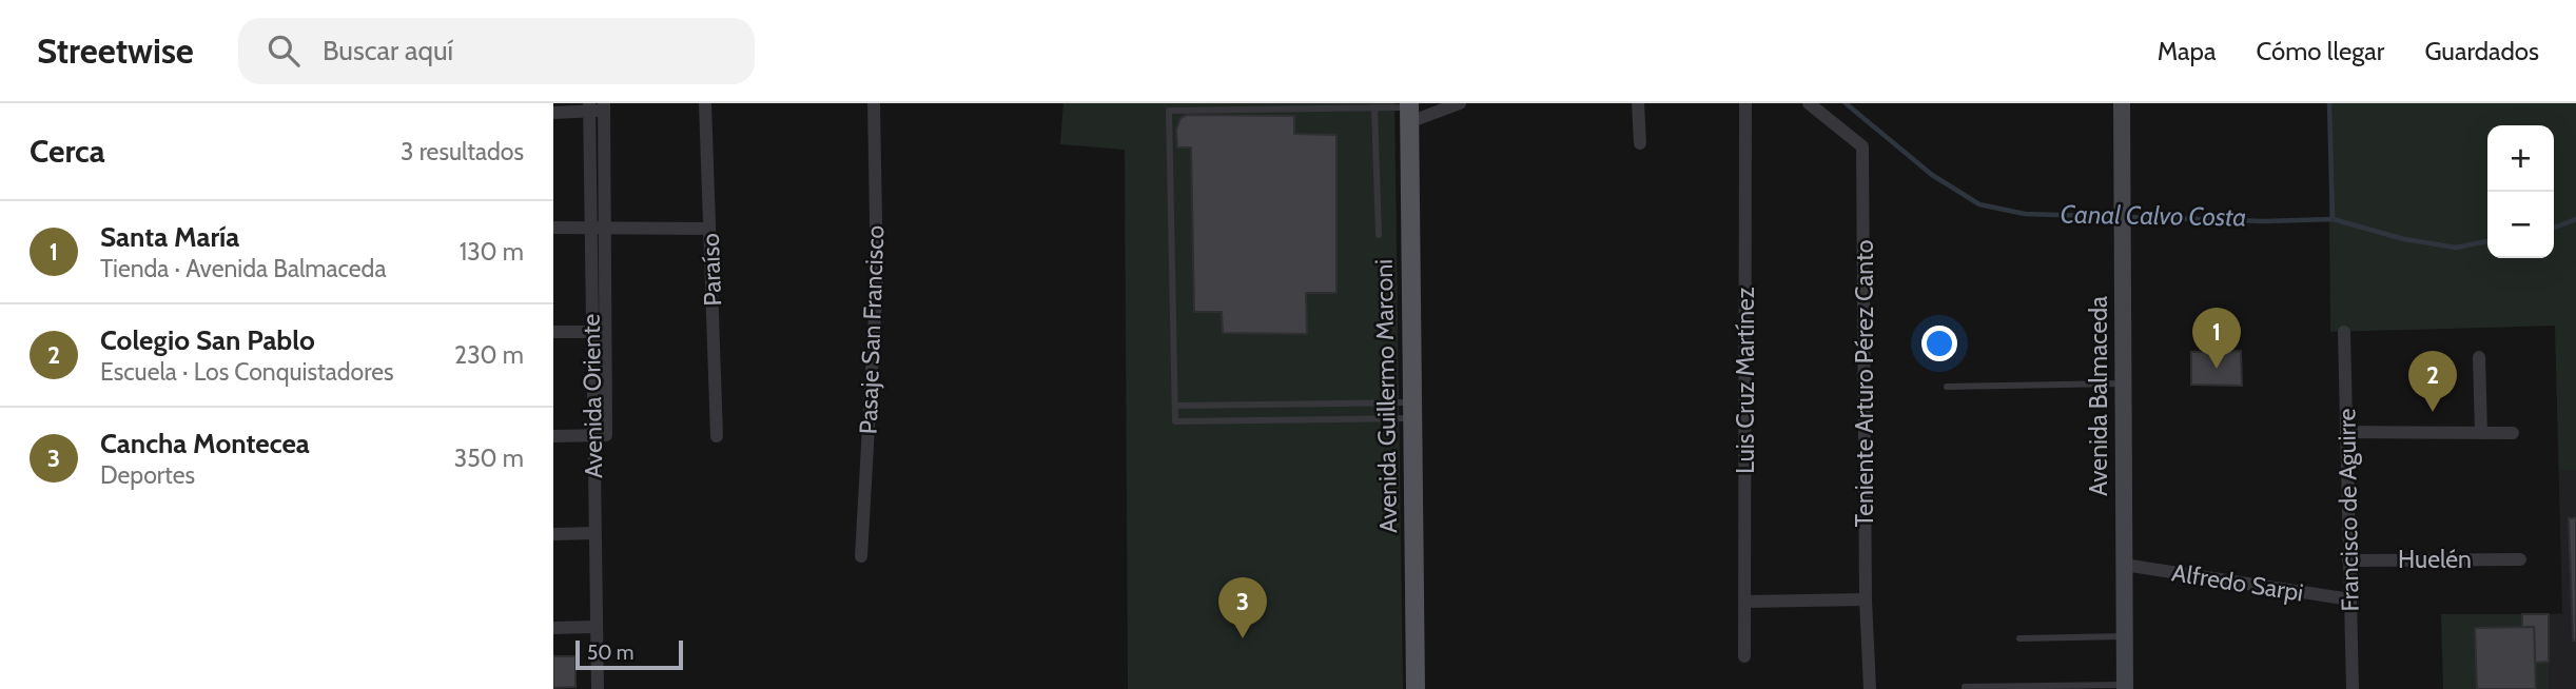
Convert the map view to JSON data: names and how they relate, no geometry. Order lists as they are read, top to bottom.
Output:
{
  "streets": {
    "main road": ["Avenida Guillermo Marconi", "Avenida Balmaceda"],
    "street": [
      "Paraíso",
      "Pasaje San Francisco",
      "Luis Cruz Martínez",
      "Teniente Arturo Pérez Canto",
      "Avenida Oriente",
      "Francisco de Aguirre",
      "Huelén",
      "Alfredo Sarpi"
    ]
  },
  "crossings": [
    ["Avenida Balmaceda", "Alfredo Sarpi"],
    ["Francisco de Aguirre", "Huelén"],
    ["Francisco de Aguirre", "Alfredo Sarpi"]
  ],
  "water": ["Canal Calvo Costa"],
  "scale_bar": "50 m",
  "page": {
    "header": "Streetwise",
    "search": "Buscar aquí",
    "nav": ["Mapa", "Cómo llegar", "Guardados"],
    "heading": ["Cerca", "3 resultados"],
    "map_buttons": ["+", "−"],
    "list": [
      {
        "mark": "1",
        "name": "Santa María",
        "note": "Tienda · Avenida Balmaceda",
        "value": "130 m"
      },
      {
        "mark": "2",
        "name": "Colegio San Pablo",
        "note": "Escuela · Los Conquistadores",
        "value": "230 m"
      },
      {
        "mark": "3",
        "name": "Cancha Montecea",
        "note": "Deportes",
        "value": "350 m"
      }
    ],
    "pins": ["1", "2", "3"],
    "scale": "50 m"
  }
}
